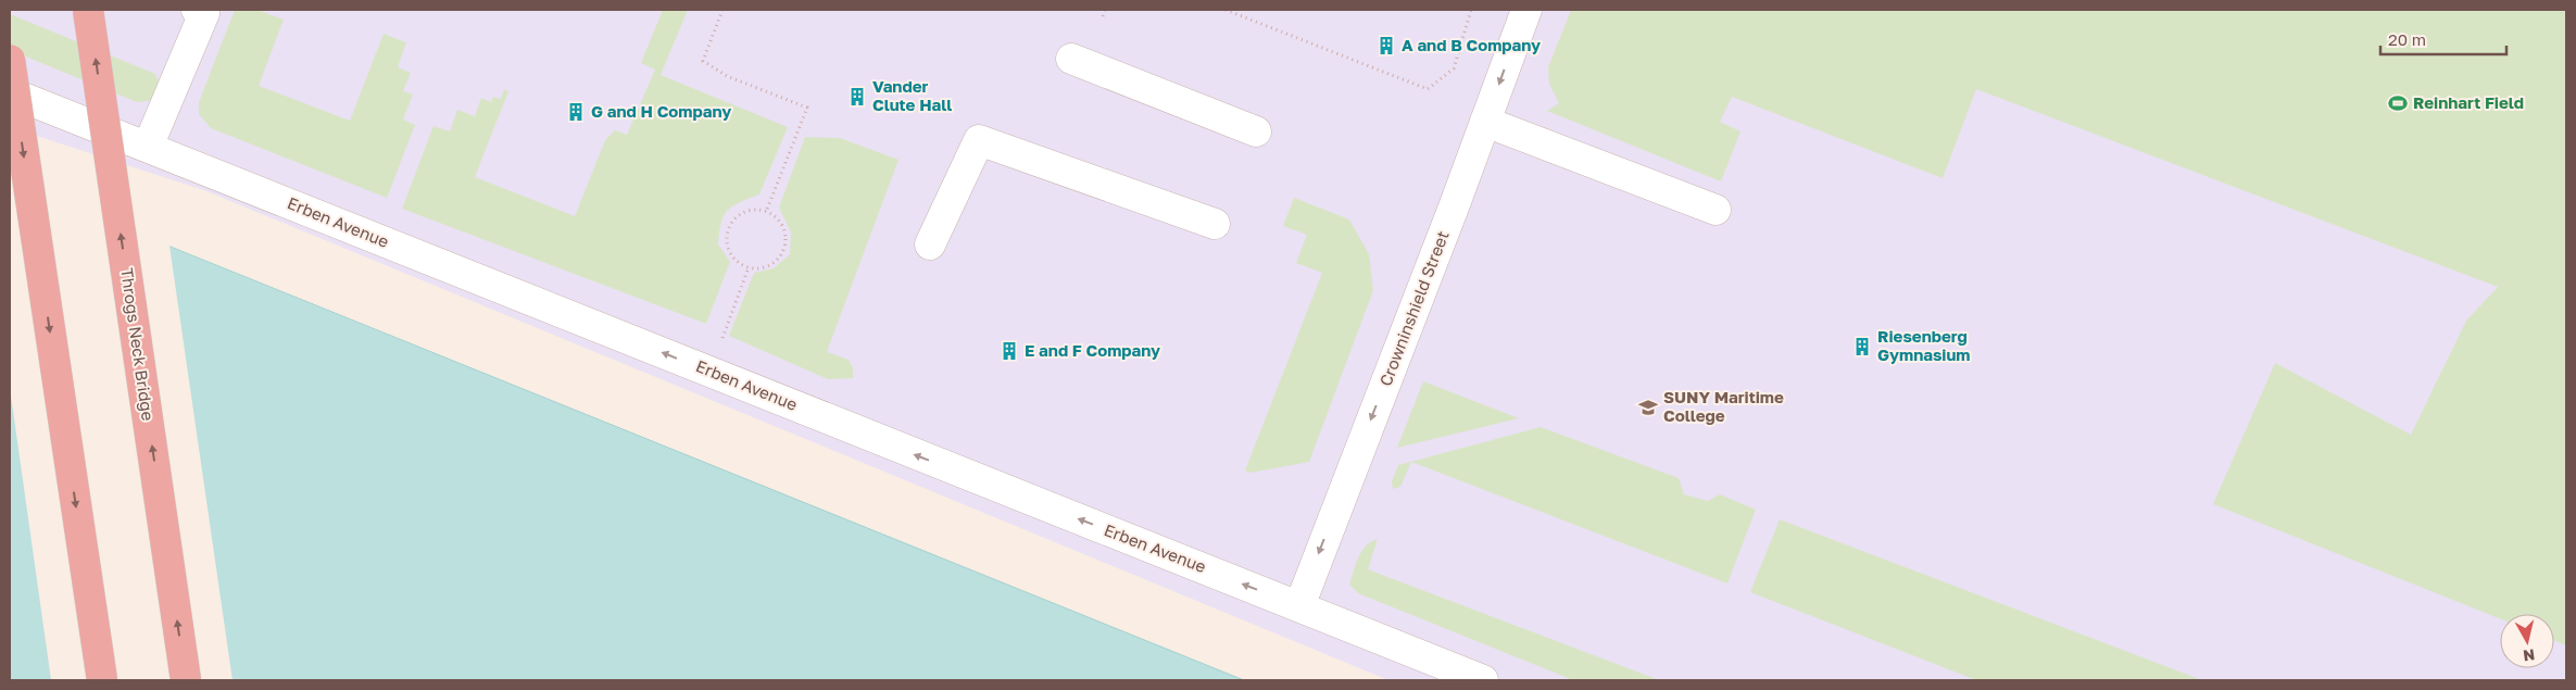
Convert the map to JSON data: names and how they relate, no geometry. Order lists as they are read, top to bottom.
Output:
{
  "streets": {
    "highway": ["Throgs Neck Bridge"],
    "street": ["Erben Avenue", "Crowninshield Street"]
  },
  "crossings": [
    ["Erben Avenue", "Crowninshield Street"]
  ],
  "one_way": ["Erben Avenue", "Crowninshield Street"],
  "places": {
    "building": [
      "A and B Company",
      "Vander Clute Hall",
      "G and H Company",
      "Riesenberg Gymnasium",
      "E and F Company"
    ],
    "sports": ["Reinhart Field"],
    "school or university": ["SUNY Maritime College"]
  },
  "scale_bar": "20 m",
  "north": "bottom"
}
